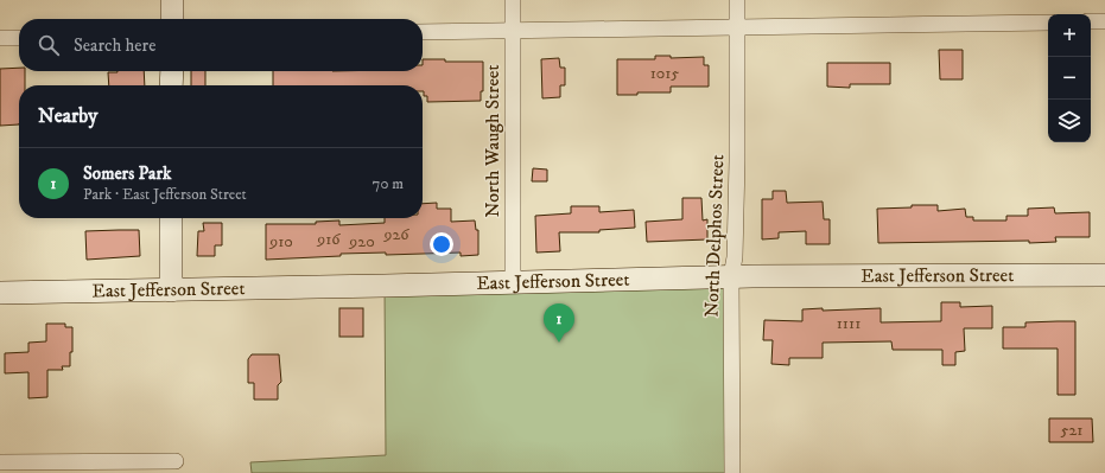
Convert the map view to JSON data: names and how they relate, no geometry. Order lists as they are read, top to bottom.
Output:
{
  "streets": {
    "street": ["North Waugh Street", "North Delphos Street", "East Jefferson Street"]
  },
  "crossings": [
    ["North Waugh Street", "East Jefferson Street"],
    ["North Delphos Street", "East Jefferson Street"]
  ],
  "house_numbers": [
    "1015",
    "926",
    "916",
    "910",
    "920",
    "1111",
    "521"
  ],
  "page": {
    "map_buttons": ["+", "−"],
    "search": "Search here",
    "heading": "Nearby",
    "list": [
      {
        "mark": "1",
        "name": "Somers Park",
        "note": "Park · East Jefferson Street",
        "value": "70 m"
      }
    ],
    "pins": "1"
  }
}
